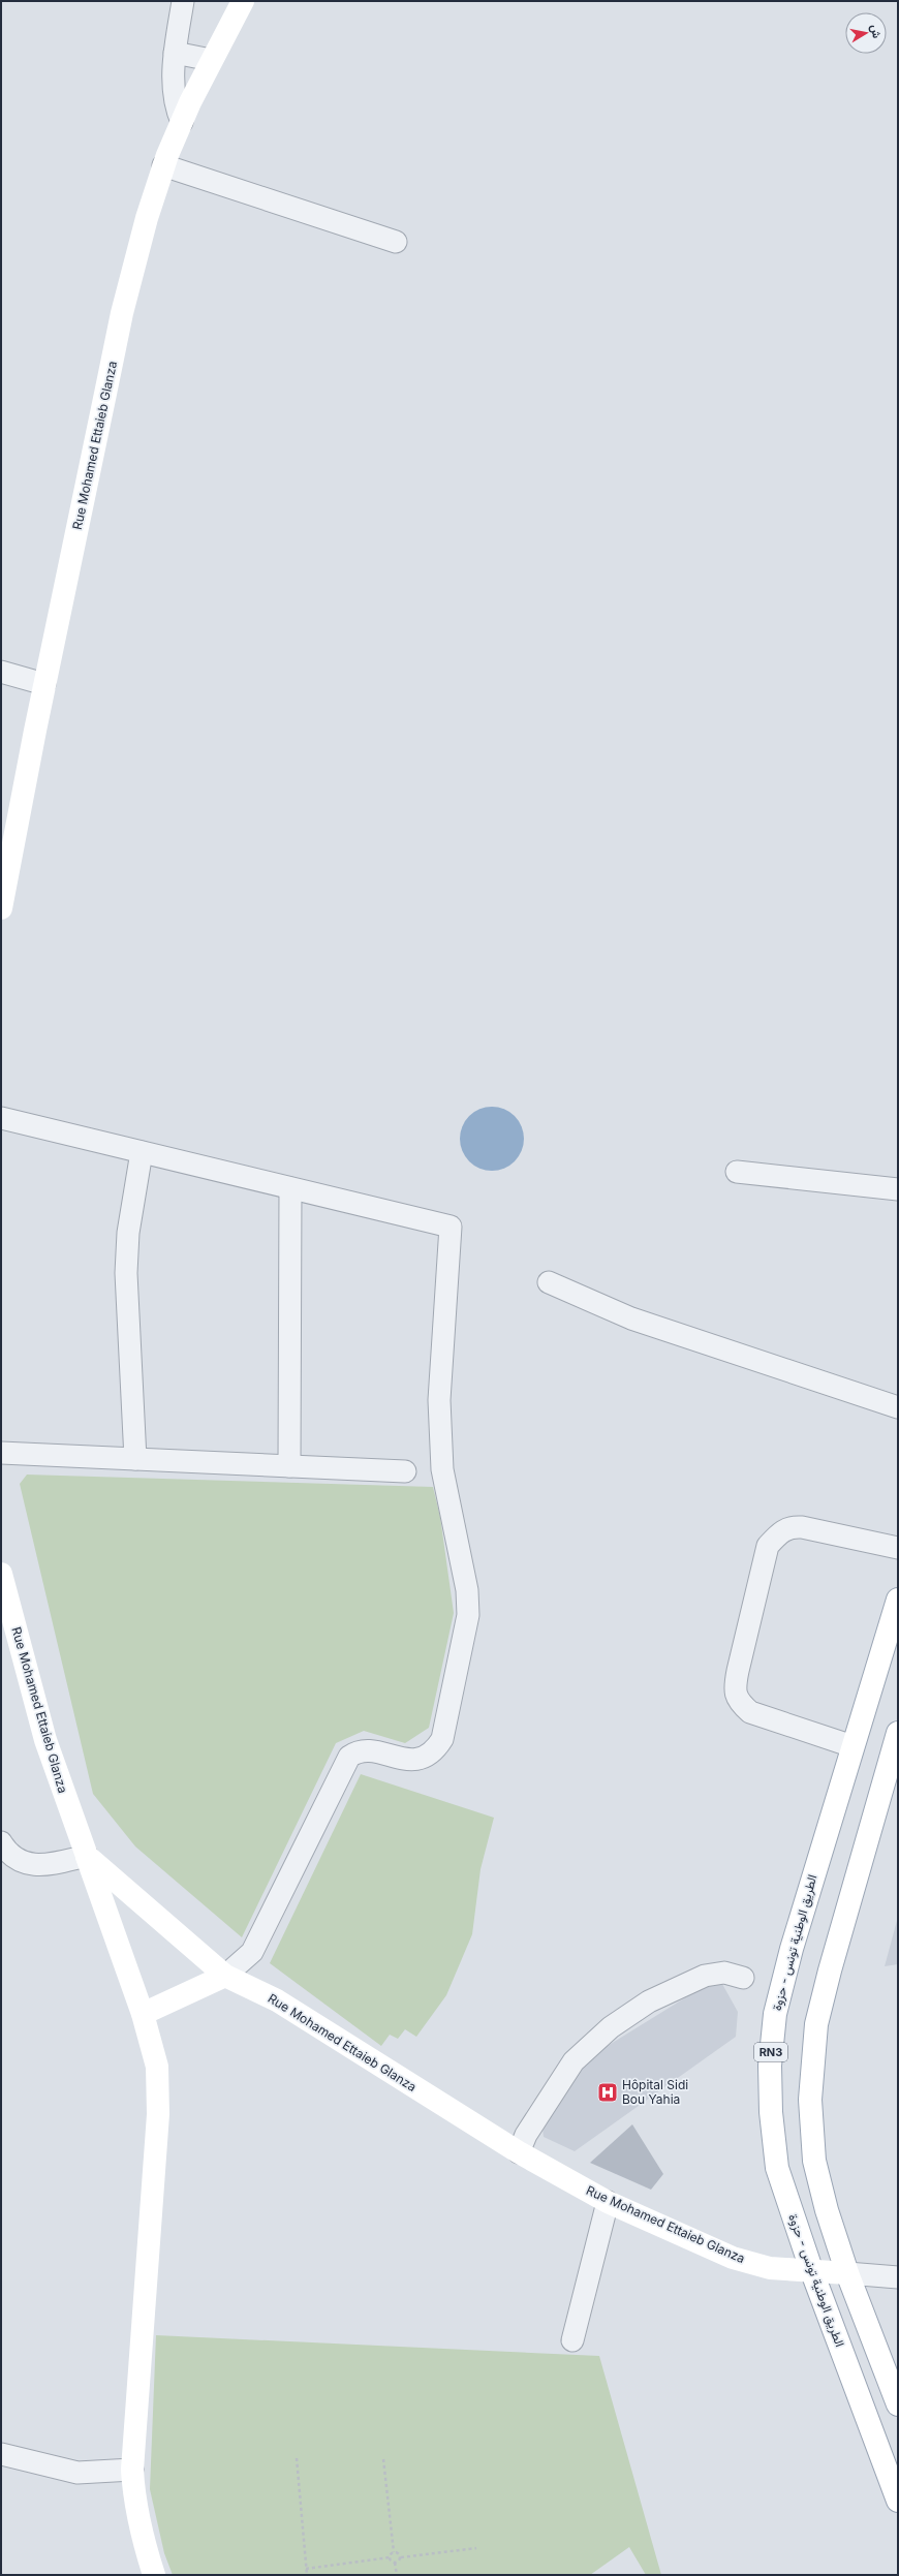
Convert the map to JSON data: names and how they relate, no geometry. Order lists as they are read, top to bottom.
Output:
{
  "streets": {
    "street": ["Rue Mohamed Ettaieb Glanza", "الطريق الوطنية تونس - حزوة", "RN3"]
  },
  "crossings": [
    ["Rue Mohamed Ettaieb Glanza", "الطريق الوطنية تونس - حزوة"]
  ],
  "places": {
    "hospital": ["Hôpital Sidi Bou Yahia"]
  },
  "north": "right"
}
